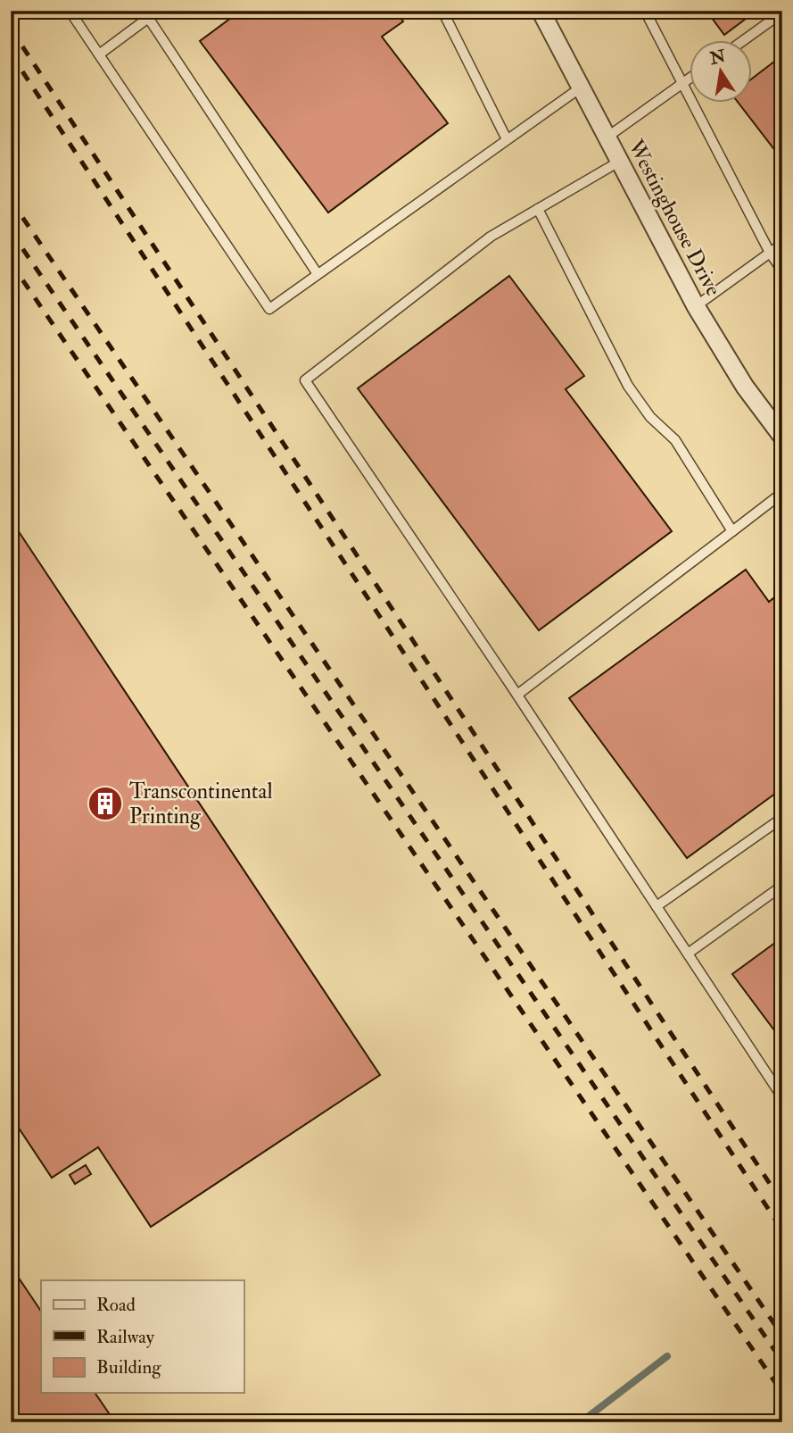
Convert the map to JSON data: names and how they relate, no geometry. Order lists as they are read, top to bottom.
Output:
{
  "streets": {
    "street": ["Westinghouse Drive"]
  },
  "places": {
    "building": ["Transcontinental Printing"]
  },
  "legend": ["Road", "Railway", "Building"],
  "north": "top"
}
